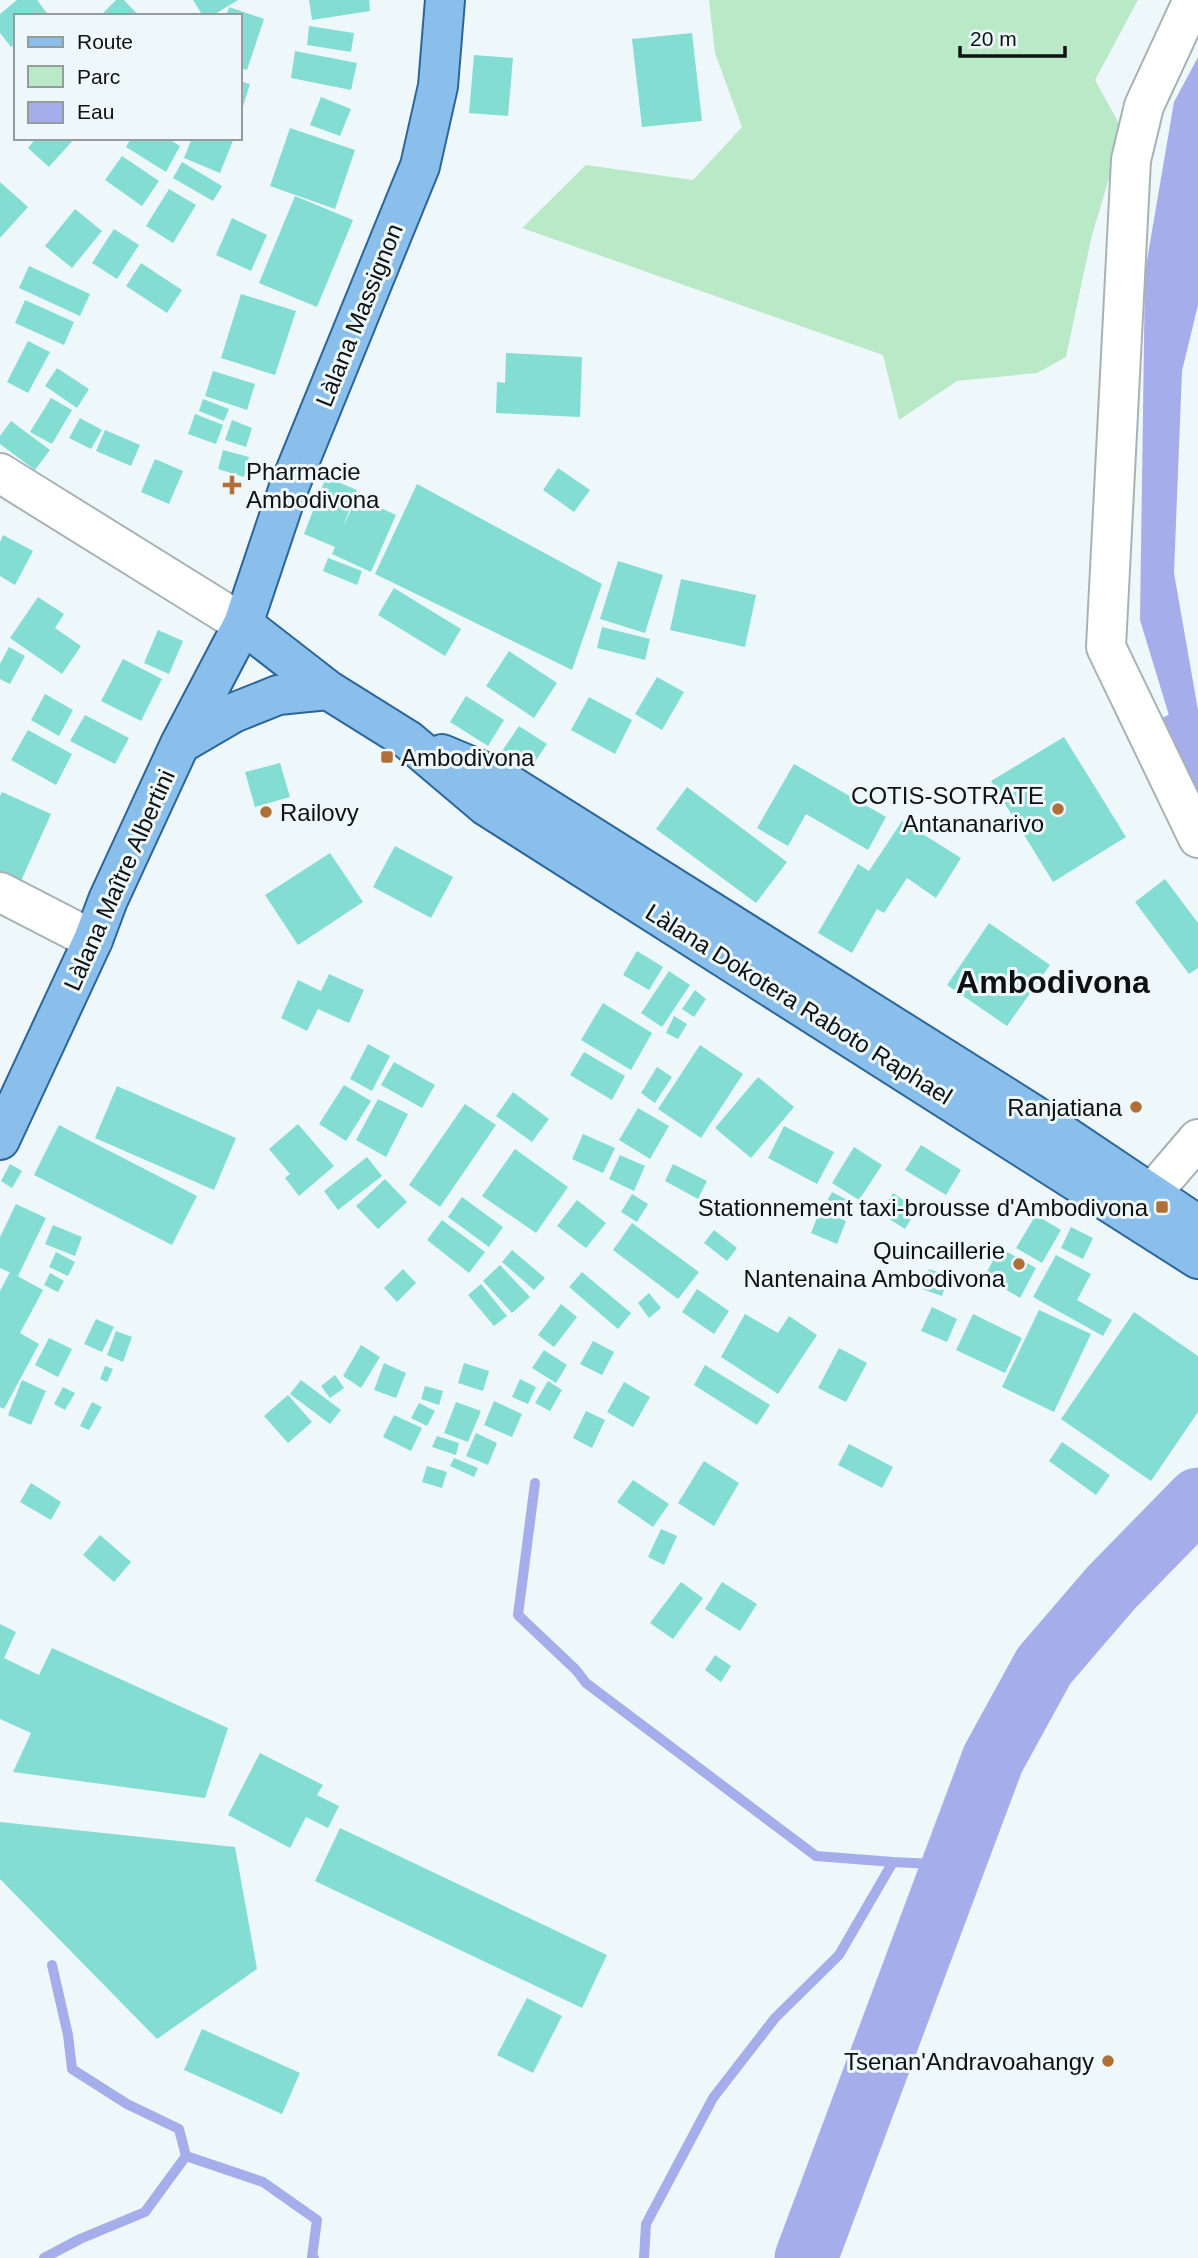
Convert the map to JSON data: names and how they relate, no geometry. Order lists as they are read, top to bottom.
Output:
{
  "streets": {
    "main road": ["Làlana Massignon", "Làlana Maître Albertini", "Làlana Dokotera Raboto Raphael"]
  },
  "crossings": [
    ["Làlana Massignon", "Làlana Maître Albertini"],
    ["Làlana Massignon", "Làlana Dokotera Raboto Raphael"],
    ["Làlana Maître Albertini", "Làlana Dokotera Raboto Raphael"]
  ],
  "districts": ["Ambodivona"],
  "places": {
    "health": ["Pharmacie Ambodivona"],
    "transit": ["Ambodivona", "Stationnement taxi-brousse d'Ambodivona"],
    "other": [
      "COTIS-SOTRATE Antananarivo",
      "Railovy",
      "Ranjatiana",
      "Quincaillerie Nantenaina Ambodivona",
      "Tsenan'Andravoahangy"
    ]
  },
  "legend": ["Route", "Parc", "Eau"],
  "scale_bar": "20 m"
}
